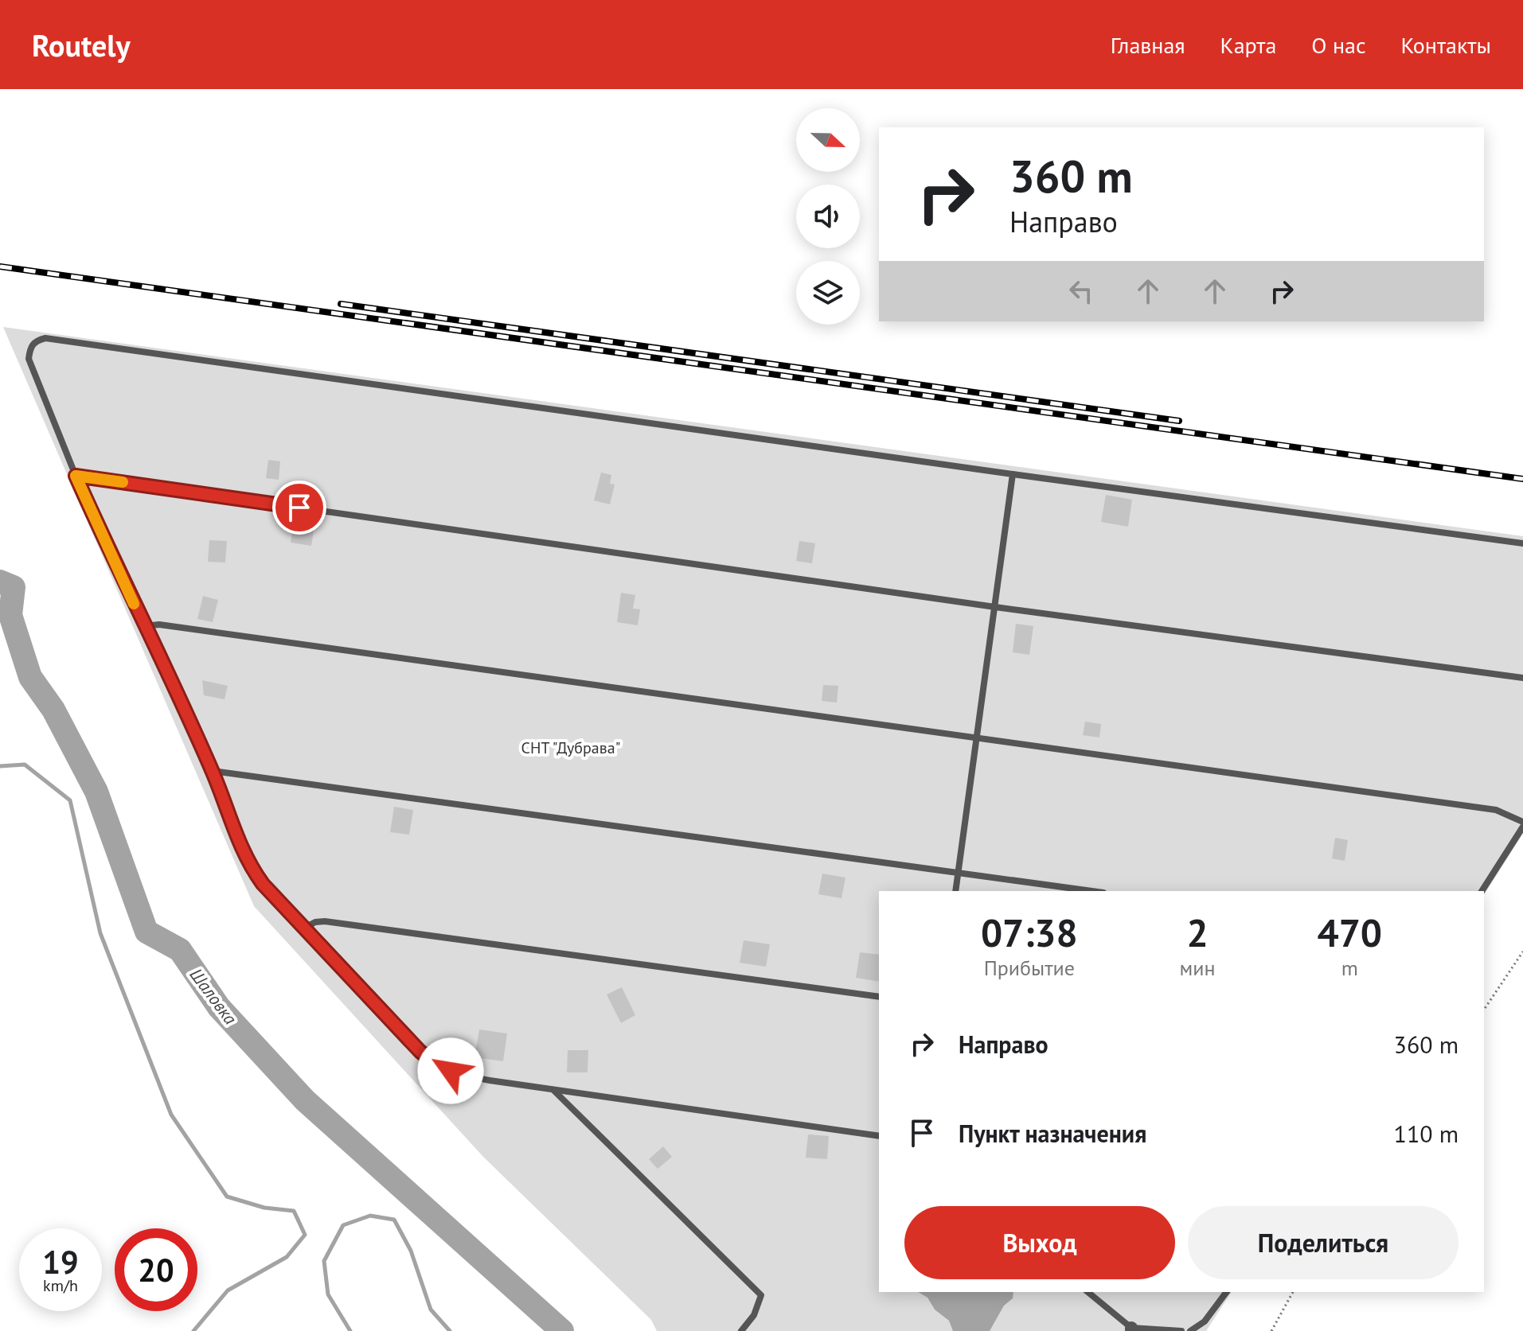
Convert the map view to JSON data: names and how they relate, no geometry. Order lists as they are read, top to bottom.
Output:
{
  "water": ["Шаловка"],
  "parks": ["СНТ \"Дубрава\""],
  "north": "right",
  "page": {
    "header": "Routely",
    "nav": [
      "Главная",
      "Карта",
      "О нас",
      "Контакты"
    ],
    "turn": ["360 m", "Направо"],
    "eta": [
      "07:38",
      "Прибытие",
      "2",
      "мин",
      "470",
      "m"
    ],
    "list": [
      {
        "name": "Направо",
        "value": "360 m"
      },
      {
        "name": "Пункт назначения",
        "value": "110 m"
      }
    ],
    "buttons": ["Выход", "Поделиться"],
    "speed": "19 km/h",
    "limit": "20"
  }
}
